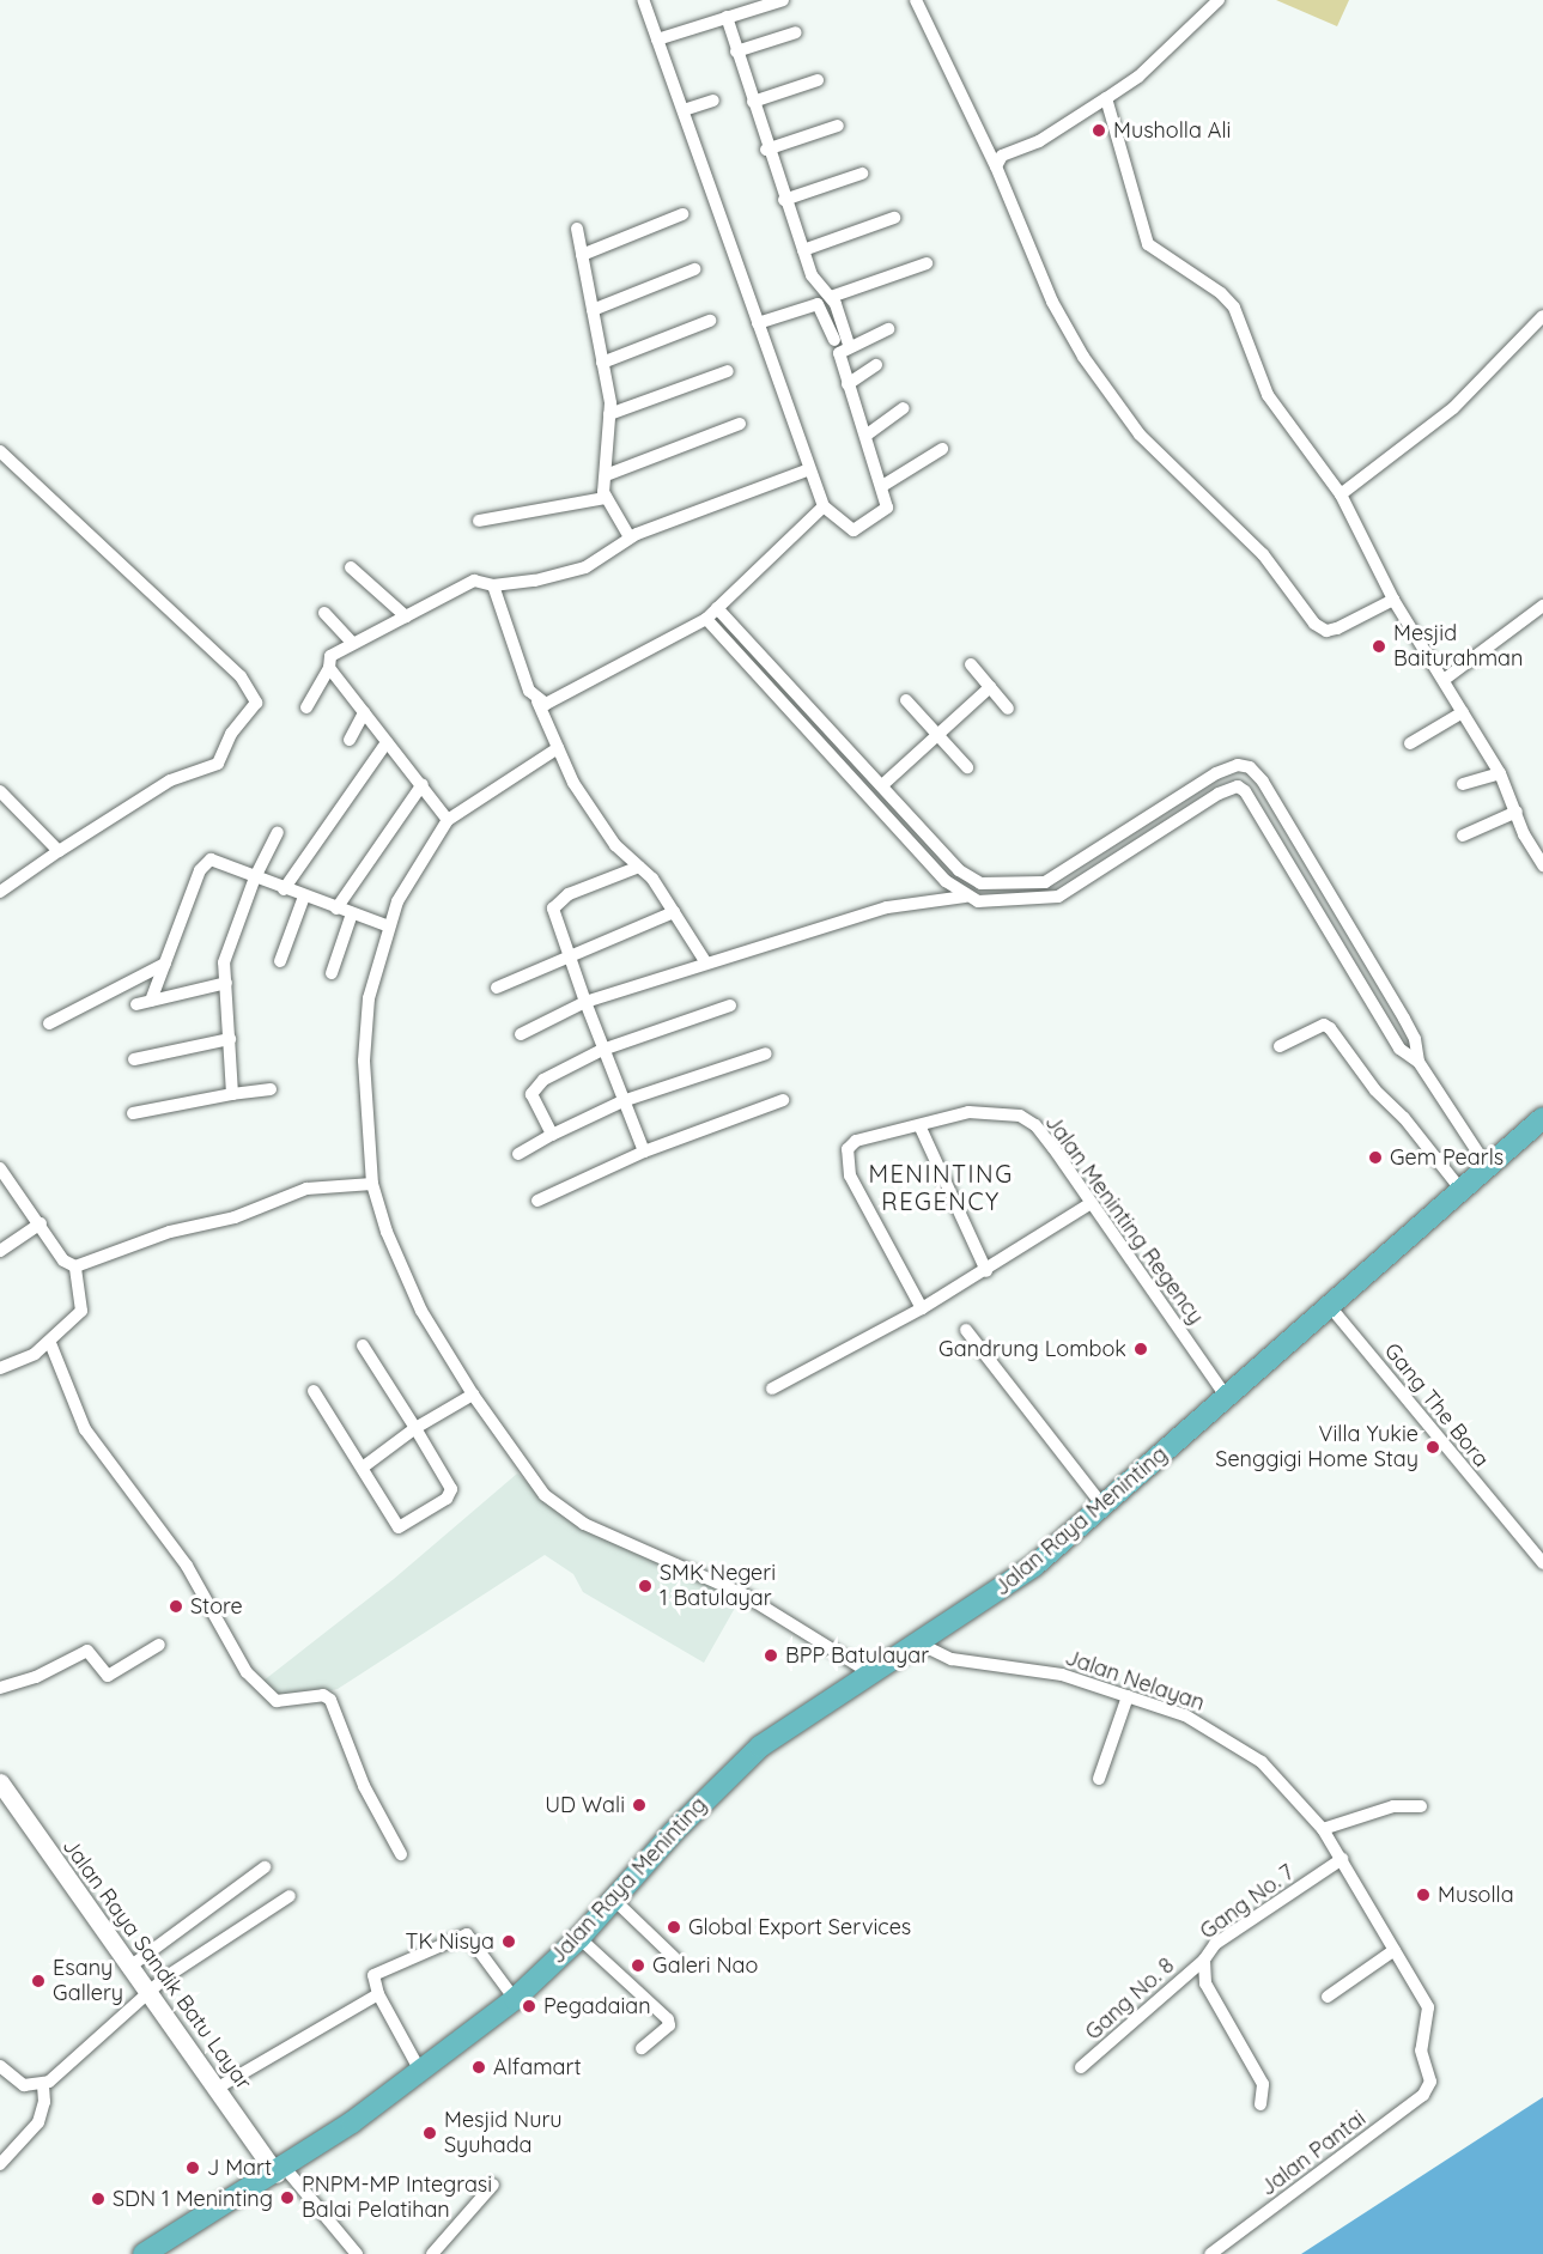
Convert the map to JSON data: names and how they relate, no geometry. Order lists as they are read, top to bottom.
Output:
{
  "streets": {
    "highway": ["Jalan Raya Meninting"],
    "main road": ["Jalan Raya Sandik Batu Layar"],
    "street": [
      "Jalan Meninting Regency",
      "Gang The Bora",
      "Jalan Nelayan",
      "Gang No. 7",
      "Gang No. 8",
      "Jalan Pantai"
    ]
  },
  "crossings": [
    ["Jalan Meninting Regency", "Jalan Raya Meninting"],
    ["Gang The Bora", "Jalan Raya Meninting"],
    ["Jalan Raya Meninting", "Jalan Nelayan"],
    ["Jalan Raya Meninting", "Jalan Raya Sandik Batu Layar"],
    ["Jalan Nelayan", "Gang No. 7"],
    ["Jalan Nelayan", "Jalan Pantai"],
    ["Gang No. 7", "Gang No. 8"]
  ],
  "districts": ["MENINTING REGENCY"],
  "places": [
    "Musholla Ali",
    "Mesjid Baiturahman",
    "Gem Pearls",
    "Gandrung Lombok",
    "Villa Yukie Senggigi Home Stay",
    "SMK Negeri 1 Batulayar",
    "Store",
    "BPP Batulayar",
    "UD Wali",
    "Musolla",
    "Global Export Services",
    "TK Nisya",
    "Galeri Nao",
    "Esany Gallery",
    "Pegadaian",
    "Alfamart",
    "Mesjid Nuru Syuhada",
    "J Mart",
    "PNPM-MP Integrasi Balai Pelatihan",
    "SDN 1 Meninting"
  ]
}
